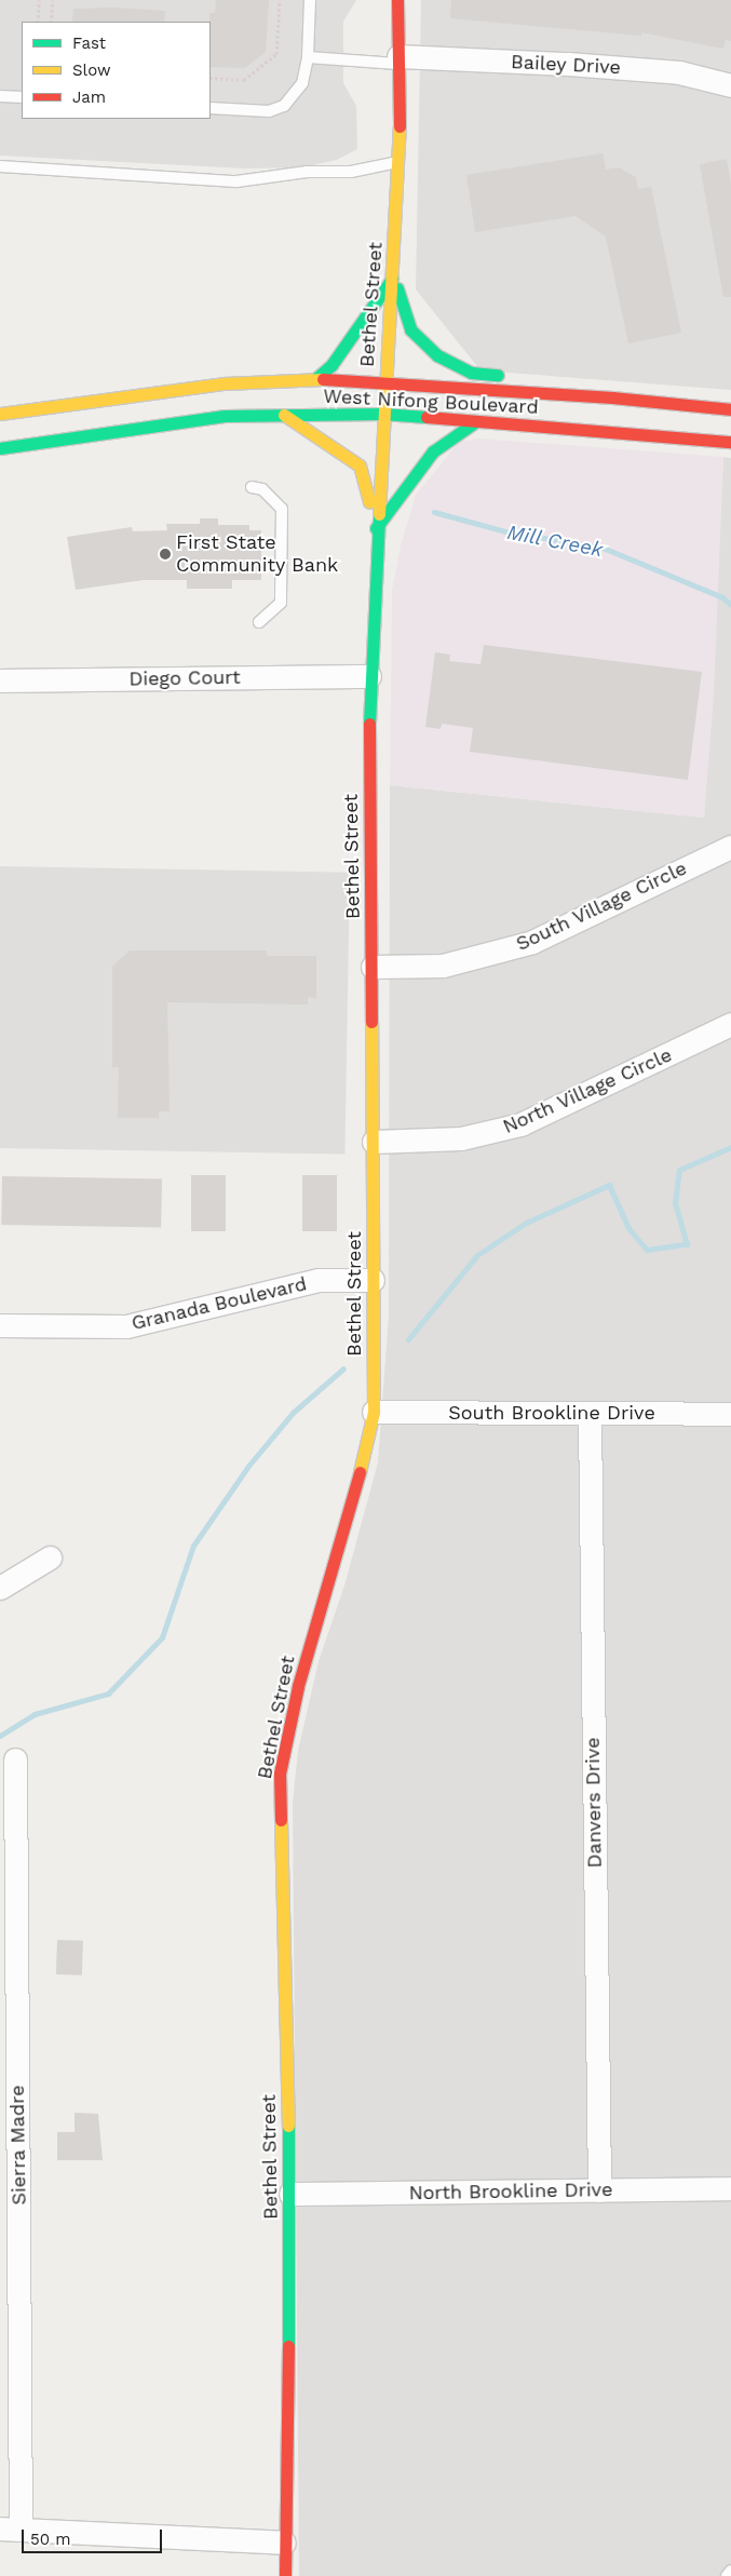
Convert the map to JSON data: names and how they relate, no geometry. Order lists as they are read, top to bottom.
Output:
{
  "streets": {
    "street": [
      "Bailey Drive",
      "Bethel Street",
      "West Nifong Boulevard",
      "Diego Court",
      "South Village Circle",
      "North Village Circle",
      "Granada Boulevard",
      "South Brookline Drive",
      "Danvers Drive",
      "Sierra Madre",
      "North Brookline Drive"
    ]
  },
  "crossings": [
    ["Bailey Drive", "Bethel Street"],
    ["Bethel Street", "West Nifong Boulevard"],
    ["Bethel Street", "Diego Court"],
    ["Bethel Street", "South Village Circle"],
    ["Bethel Street", "North Village Circle"],
    ["Bethel Street", "Granada Boulevard"],
    ["Bethel Street", "South Brookline Drive"],
    ["Bethel Street", "North Brookline Drive"],
    ["South Brookline Drive", "Danvers Drive"],
    ["Danvers Drive", "North Brookline Drive"]
  ],
  "water": ["Mill Creek"],
  "places": ["First State Community Bank"],
  "legend": ["Fast", "Slow", "Jam"],
  "scale_bar": "50 m"
}
